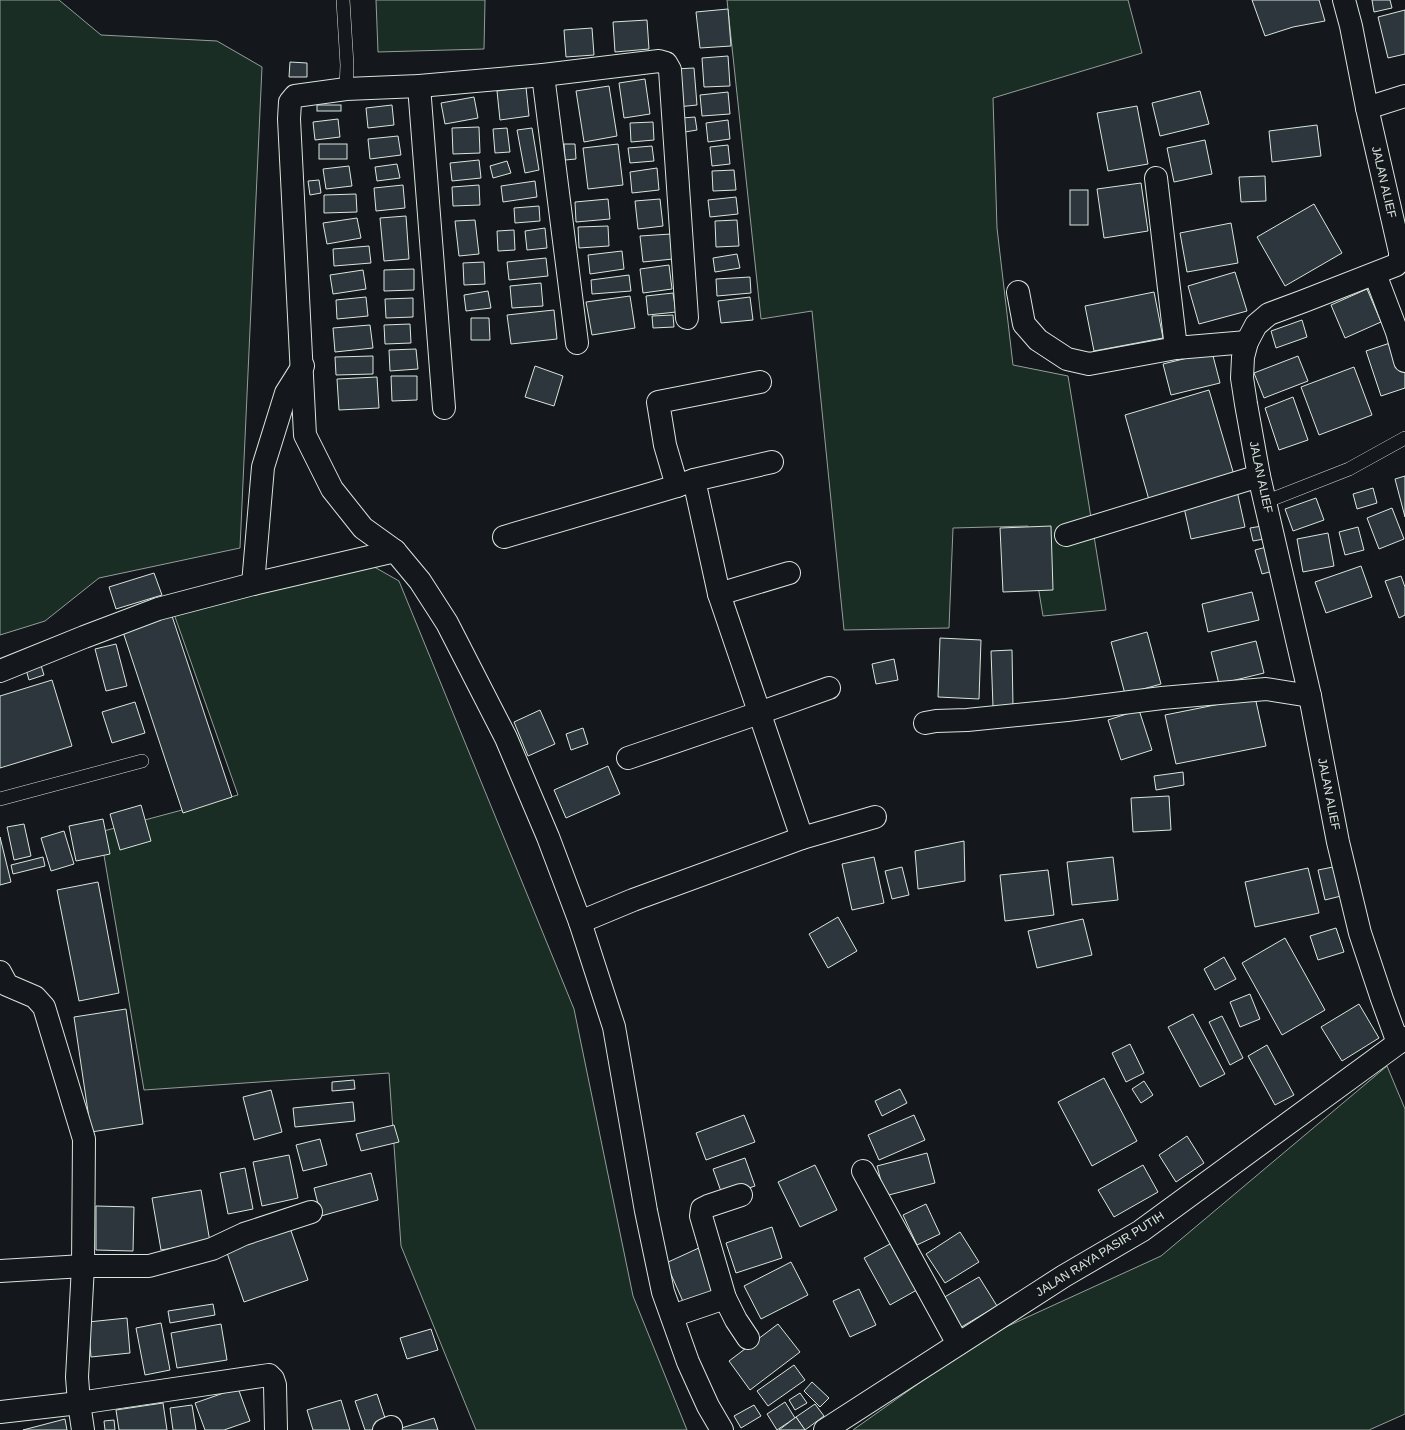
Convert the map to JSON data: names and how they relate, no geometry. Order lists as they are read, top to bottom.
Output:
{
  "streets": {
    "street": ["JALAN ALIEF", "JALAN RAYA PASIR PUTIH"]
  },
  "crossings": [
    ["JALAN ALIEF", "JALAN RAYA PASIR PUTIH"]
  ]
}
